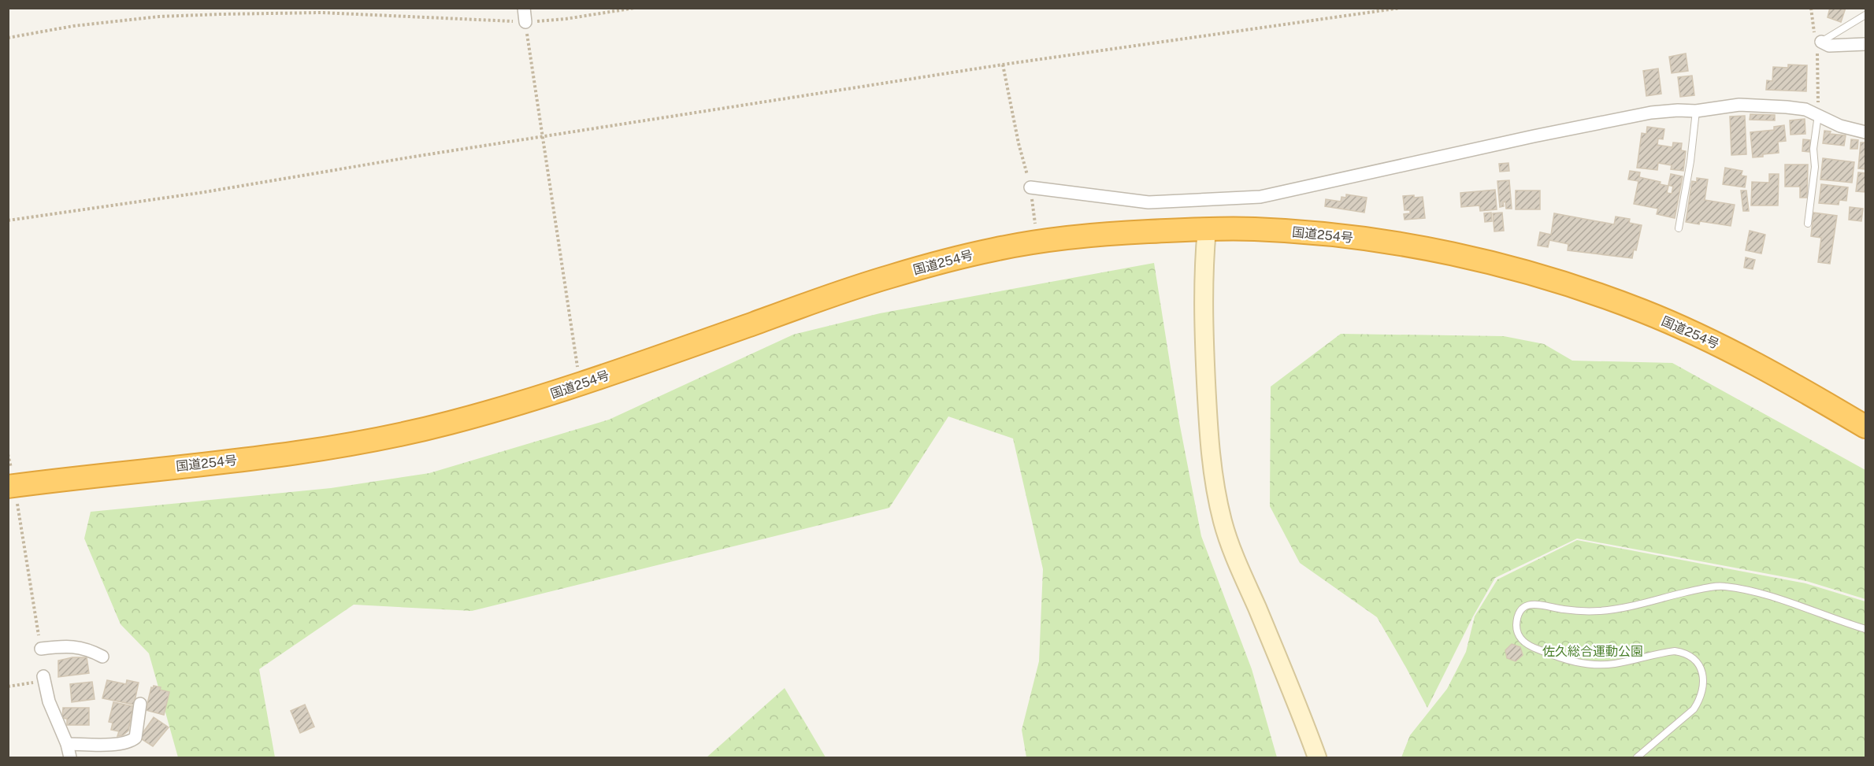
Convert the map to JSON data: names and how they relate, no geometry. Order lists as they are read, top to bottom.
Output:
{
  "streets": {
    "highway": ["国道254号"]
  },
  "parks": ["佐久総合運動公園"]
}
